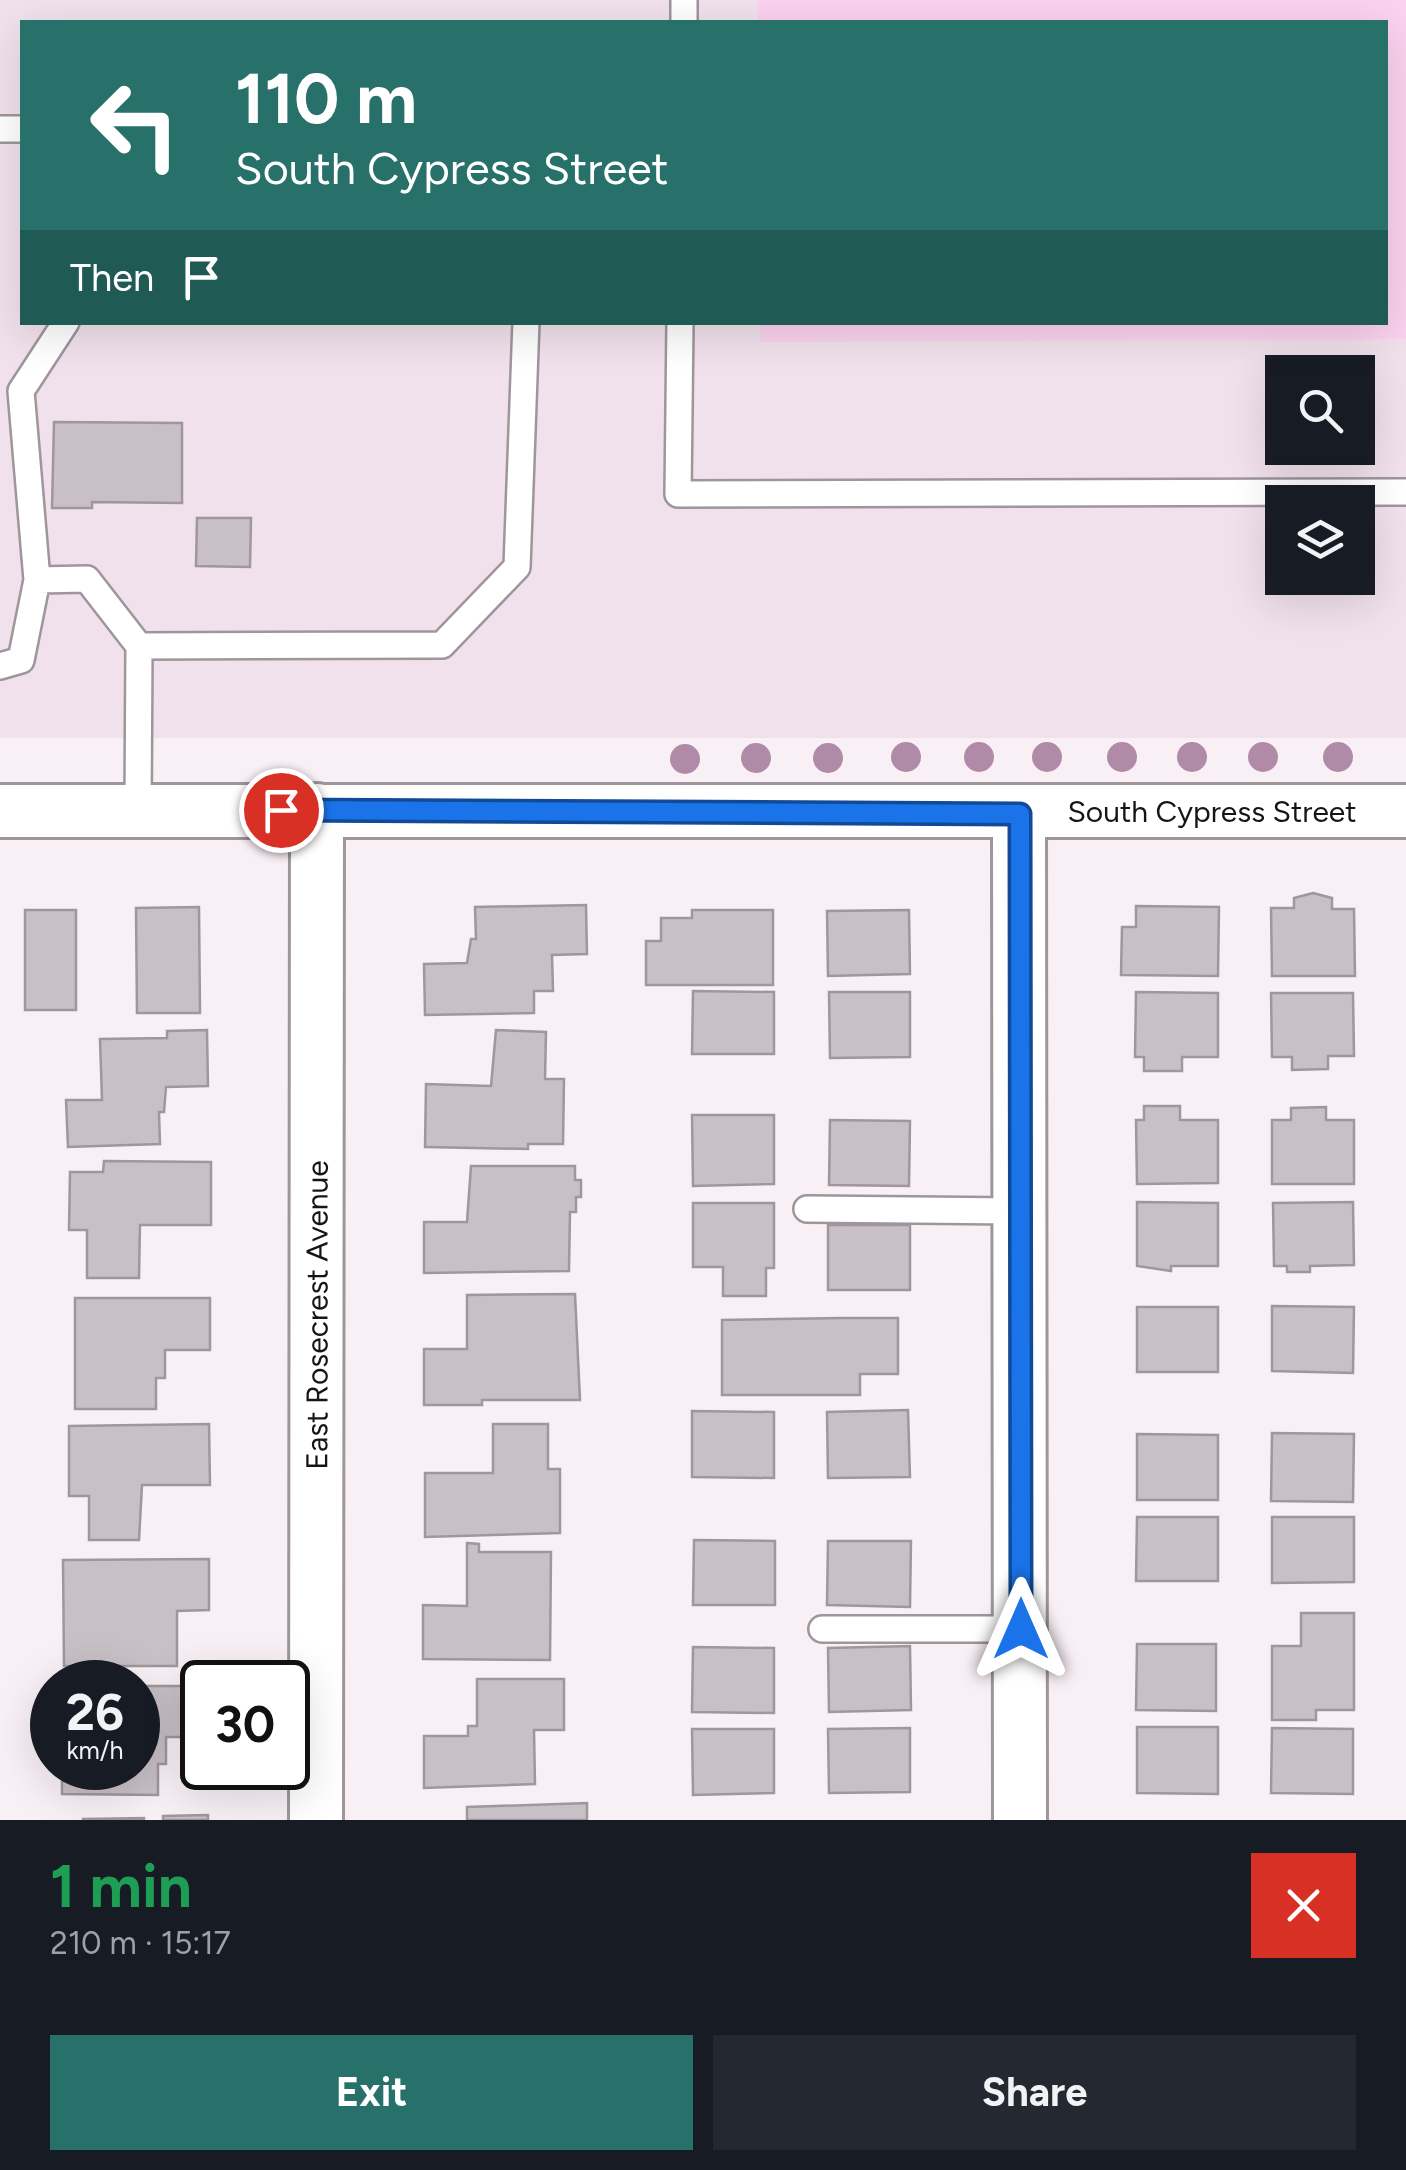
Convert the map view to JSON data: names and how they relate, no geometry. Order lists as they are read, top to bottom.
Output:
{
  "streets": {
    "street": ["South Cypress Street", "East Rosecrest Avenue"]
  },
  "crossings": [
    ["South Cypress Street", "East Rosecrest Avenue"]
  ],
  "page": {
    "turn": ["110 m", "South Cypress Street"],
    "then": "Then",
    "speed": "26 km/h",
    "limit": "30",
    "heading": ["1 min", "210 m · 15:17"],
    "buttons": ["Exit", "Share"]
  }
}
